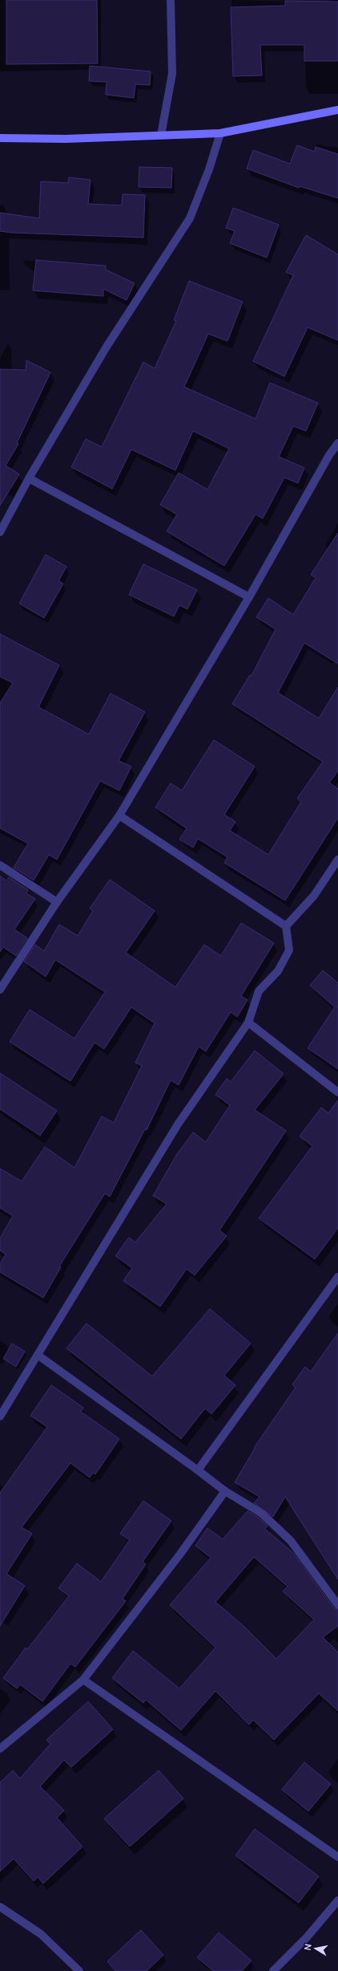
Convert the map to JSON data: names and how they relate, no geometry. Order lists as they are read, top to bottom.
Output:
{
  "north": "left"
}
